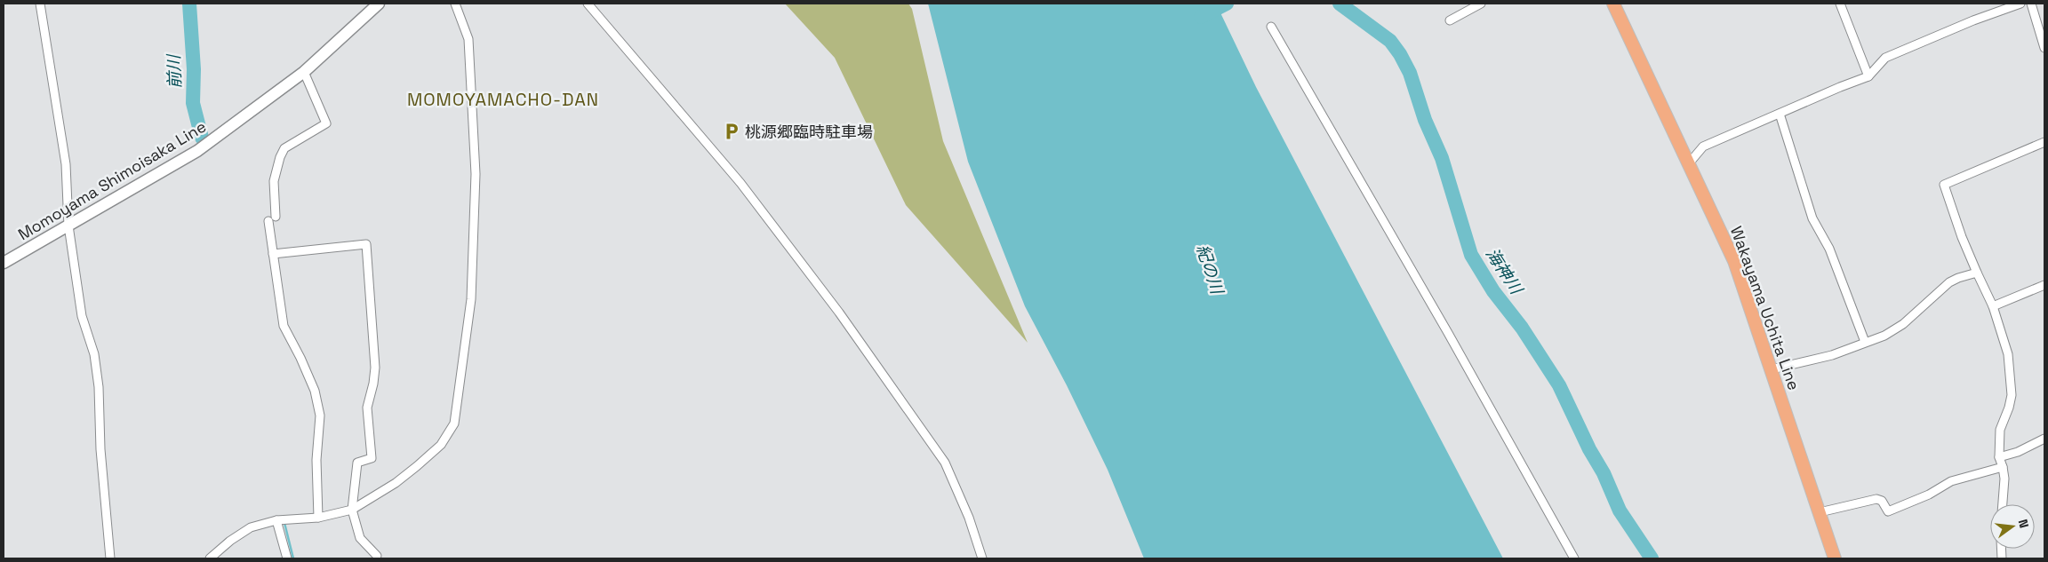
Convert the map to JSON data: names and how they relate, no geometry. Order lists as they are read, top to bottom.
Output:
{
  "streets": {
    "main road": ["Momoyama Shimoisaka Line", "Wakayama Uchita Line"]
  },
  "districts": ["MOMOYAMACHO-DAN"],
  "water": ["前川", "紀の川", "海神川"],
  "places": {
    "parking": ["桃源郷臨時駐車場"]
  },
  "north": "right"
}
